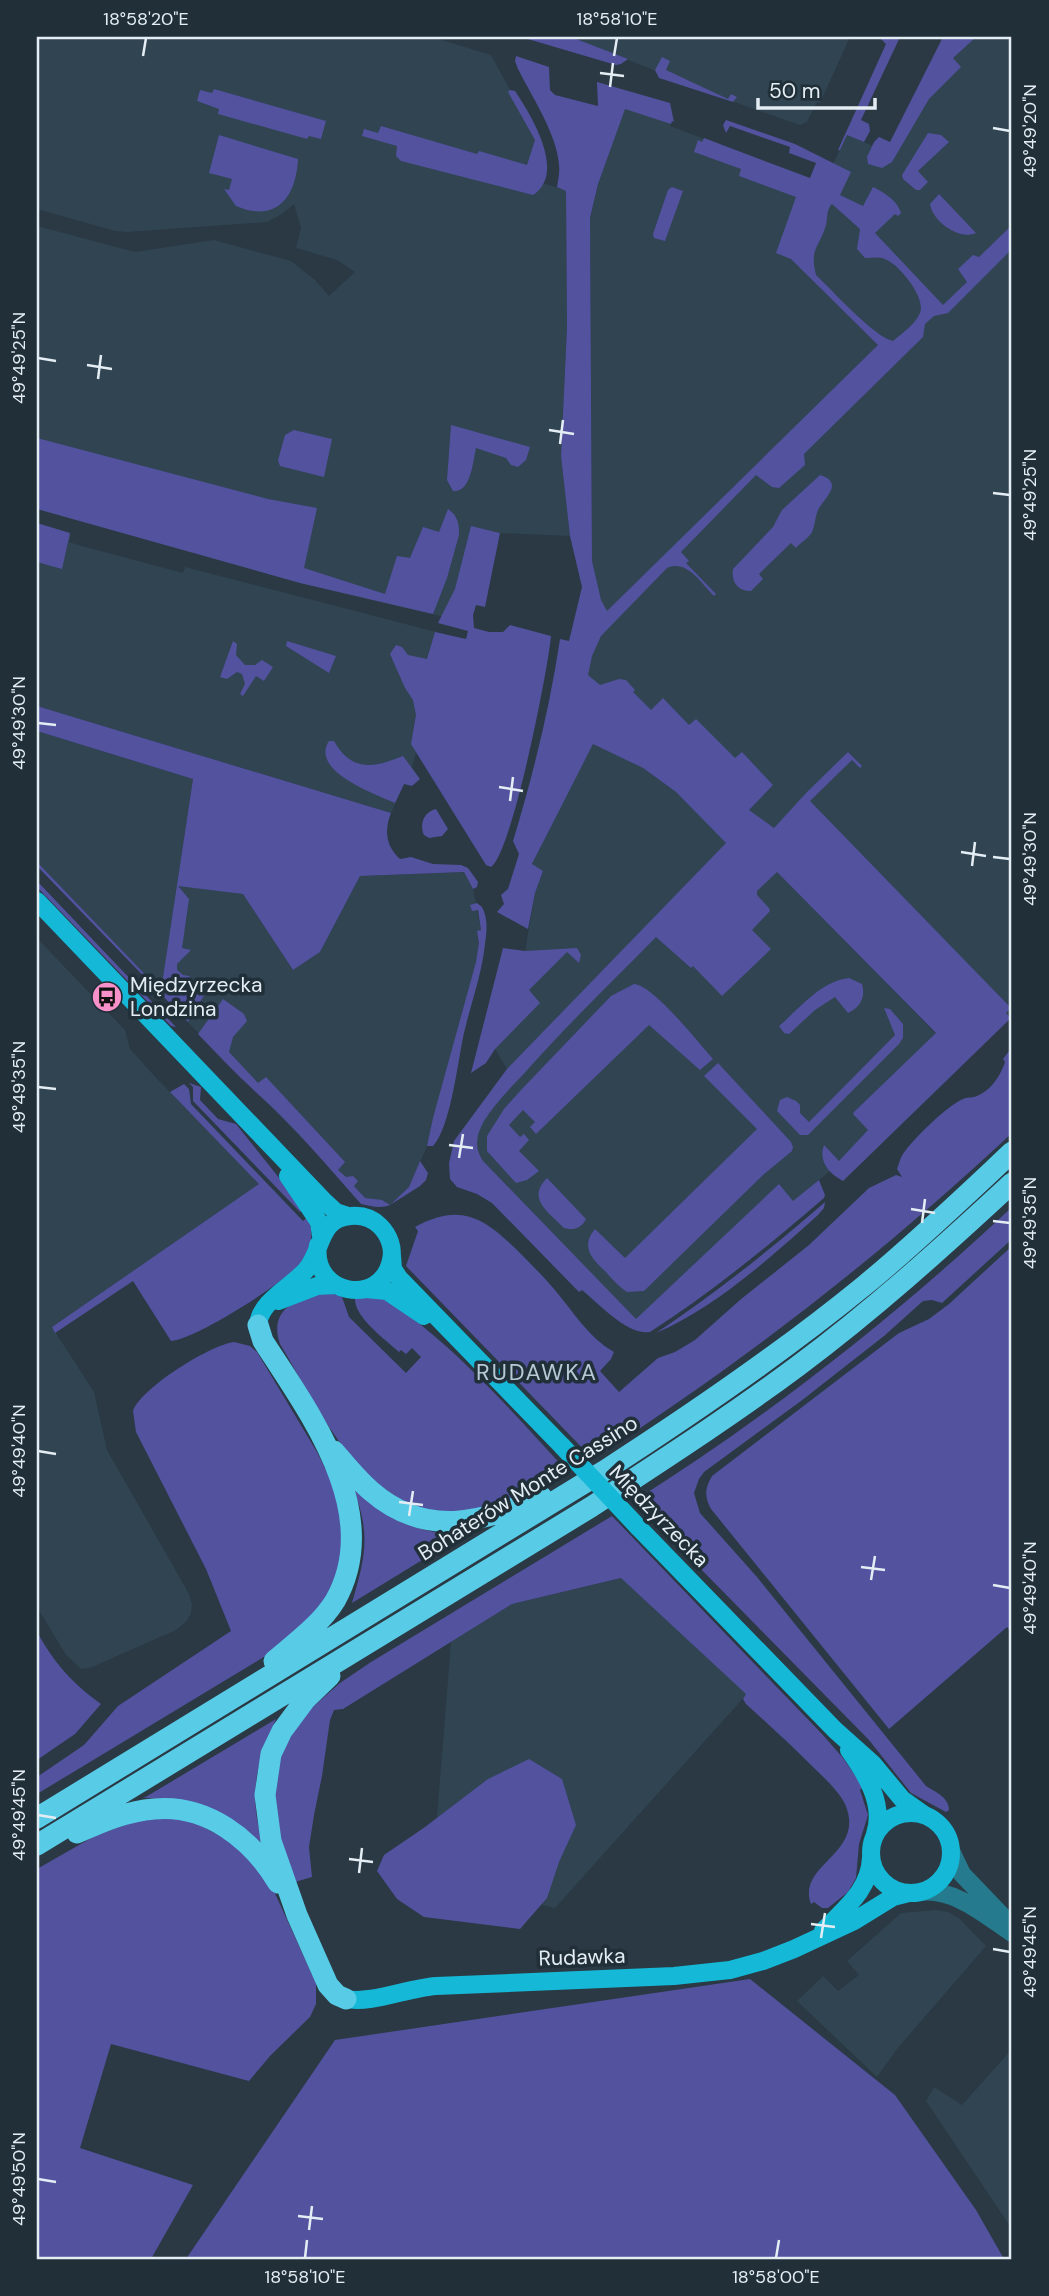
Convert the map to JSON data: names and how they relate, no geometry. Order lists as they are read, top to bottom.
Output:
{
  "streets": {
    "highway": ["Bohaterów Monte Cassino"],
    "main road": ["Międzyrzecka", "Rudawka"]
  },
  "crossings": [
    ["Międzyrzecka", "Rudawka"]
  ],
  "districts": ["RUDAWKA"],
  "places": {
    "bus stop": ["Międzyrzecka Londzina"]
  },
  "scale_bar": "50 m",
  "coordinates": [
    "18°58'20\"E",
    "18°58'10\"E",
    "49°49'20\"N",
    "49°49'25\"N",
    "49°49'30\"N",
    "49°49'35\"N",
    "49°49'40\"N",
    "49°49'45\"N",
    "49°49'50\"N",
    "18°58'00\"E"
  ]
}
